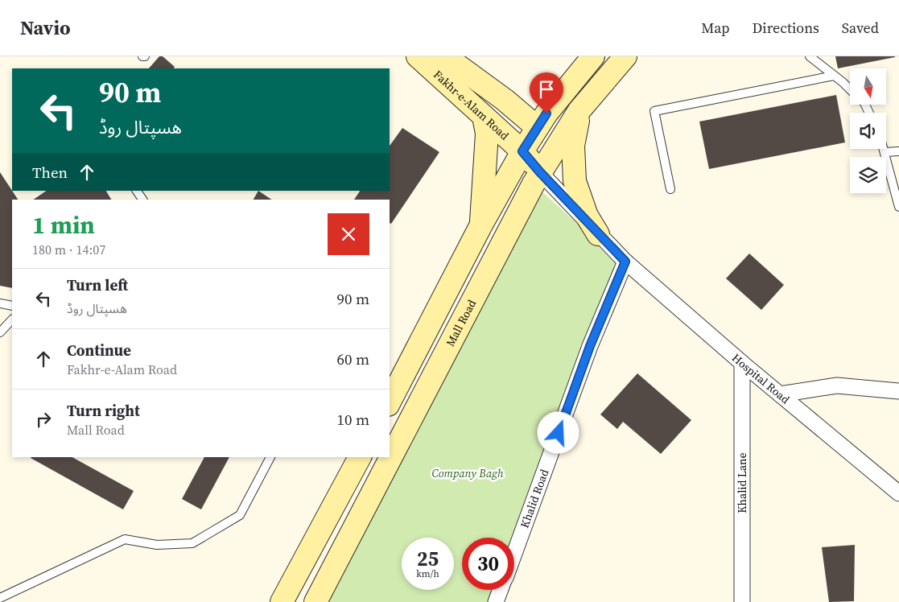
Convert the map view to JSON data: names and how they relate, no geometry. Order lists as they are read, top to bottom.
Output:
{
  "streets": {
    "main road": ["Fakhr-e-Alam Road", "Mall Road"],
    "street": ["Hospital Road", "Khalid Lane", "Khalid Road"]
  },
  "crossings": [
    ["Fakhr-e-Alam Road", "Mall Road"],
    ["Fakhr-e-Alam Road", "Hospital Road"],
    ["Mall Road", "Hospital Road"],
    ["Hospital Road", "Khalid Lane"],
    ["Hospital Road", "Khalid Road"]
  ],
  "parks": ["Company Bagh"],
  "north": "bottom",
  "page": {
    "header": "Navio",
    "nav": ["Map", "Directions", "Saved"],
    "turn": ["90 m", "ھسپتال روڈ"],
    "then": "Then",
    "heading": ["1 min", "180 m · 14:07"],
    "list": [
      {
        "name": "Turn left",
        "note": "ھسپتال روڈ",
        "value": "90 m"
      },
      {
        "name": "Continue",
        "note": "Fakhr-e-Alam Road",
        "value": "60 m"
      },
      {
        "name": "Turn right",
        "note": "Mall Road",
        "value": "10 m"
      }
    ],
    "speed": "25 km/h",
    "limit": "30"
  }
}
